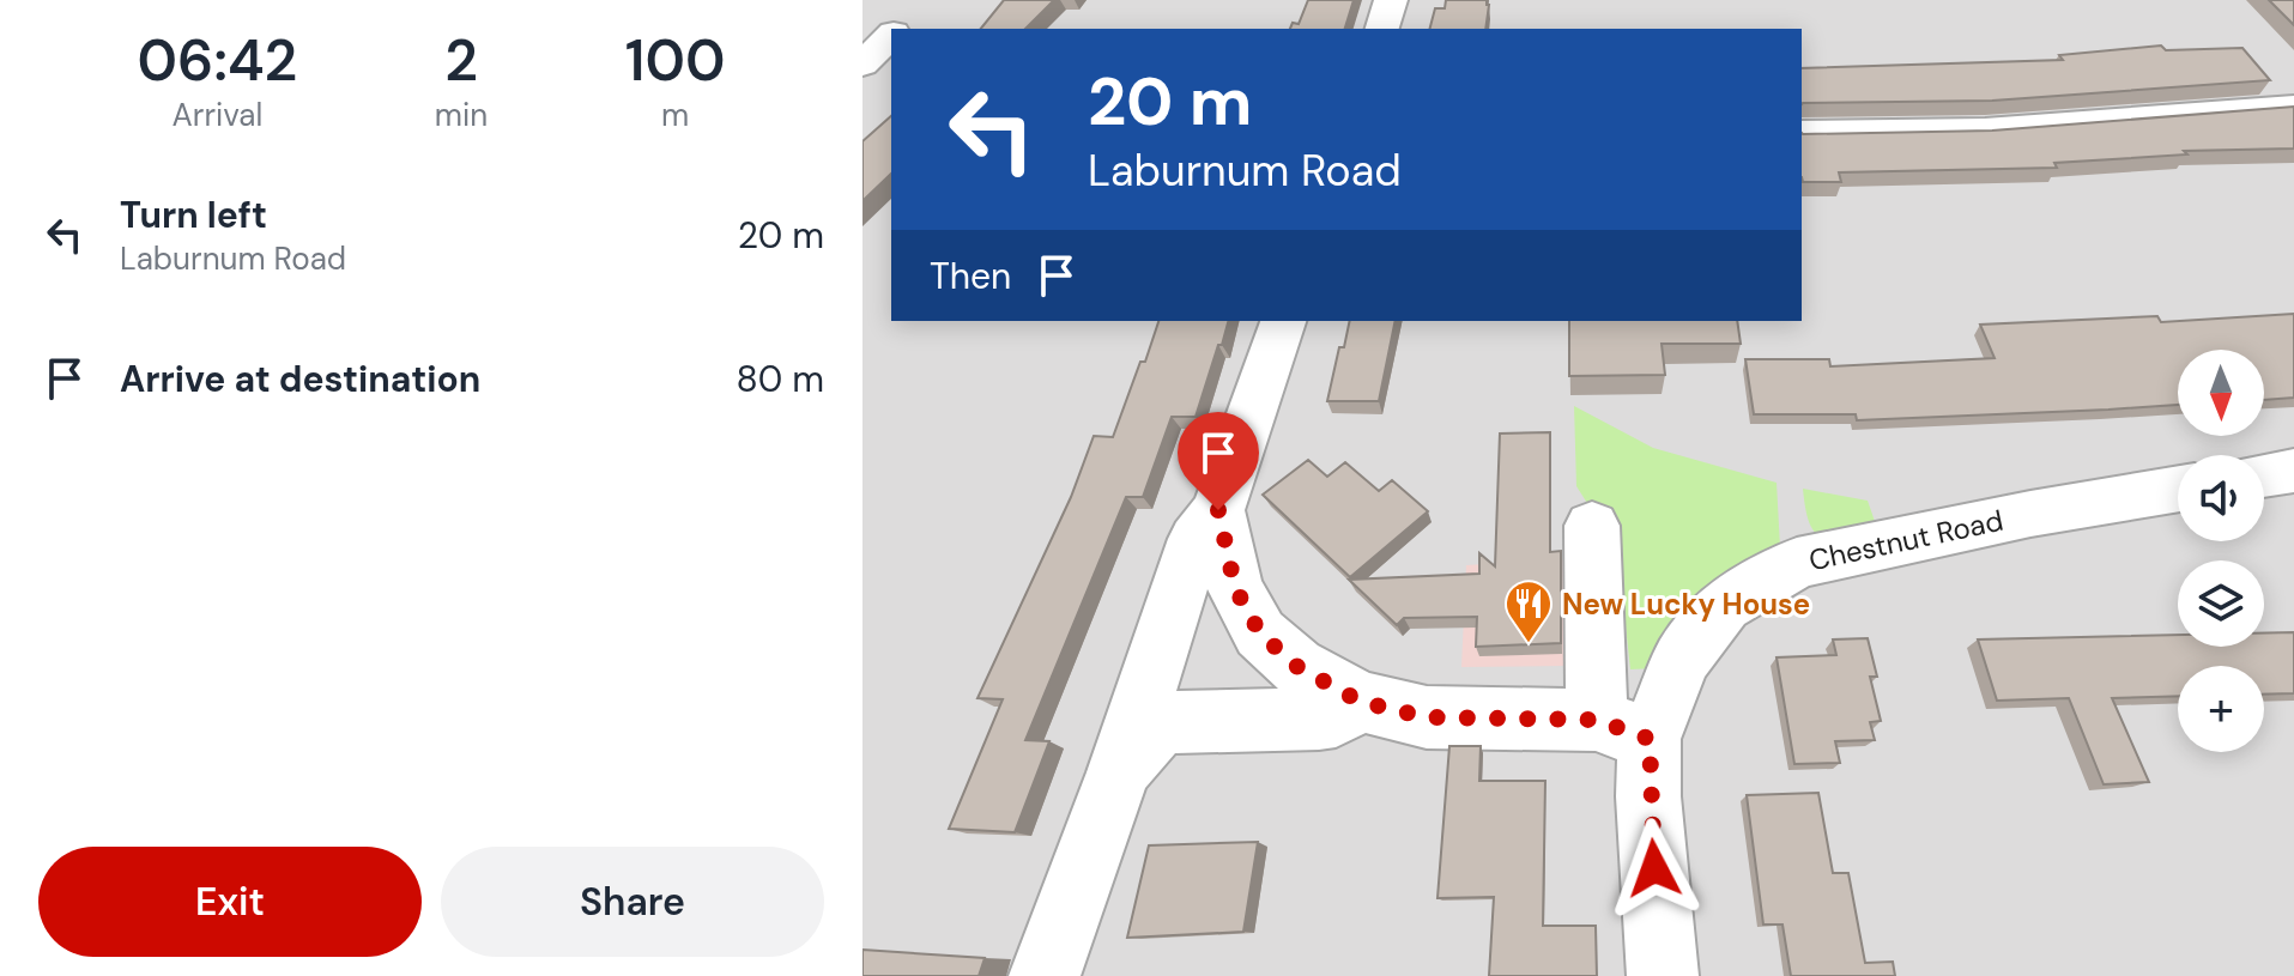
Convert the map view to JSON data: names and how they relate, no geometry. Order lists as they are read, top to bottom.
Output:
{
  "streets": {
    "street": ["Chestnut Road"]
  },
  "places": {
    "restaurant": ["New Lucky House"]
  },
  "north": "bottom",
  "page": {
    "eta": [
      "06:42",
      "Arrival",
      "2",
      "min",
      "100",
      "m"
    ],
    "turn": ["20 m", "Laburnum Road"],
    "list": [
      {
        "name": "Turn left",
        "note": "Laburnum Road",
        "value": "20 m"
      },
      {
        "name": "Arrive at destination",
        "value": "80 m"
      }
    ],
    "then": "Then",
    "map_buttons": "+",
    "buttons": ["Exit", "Share"]
  }
}
